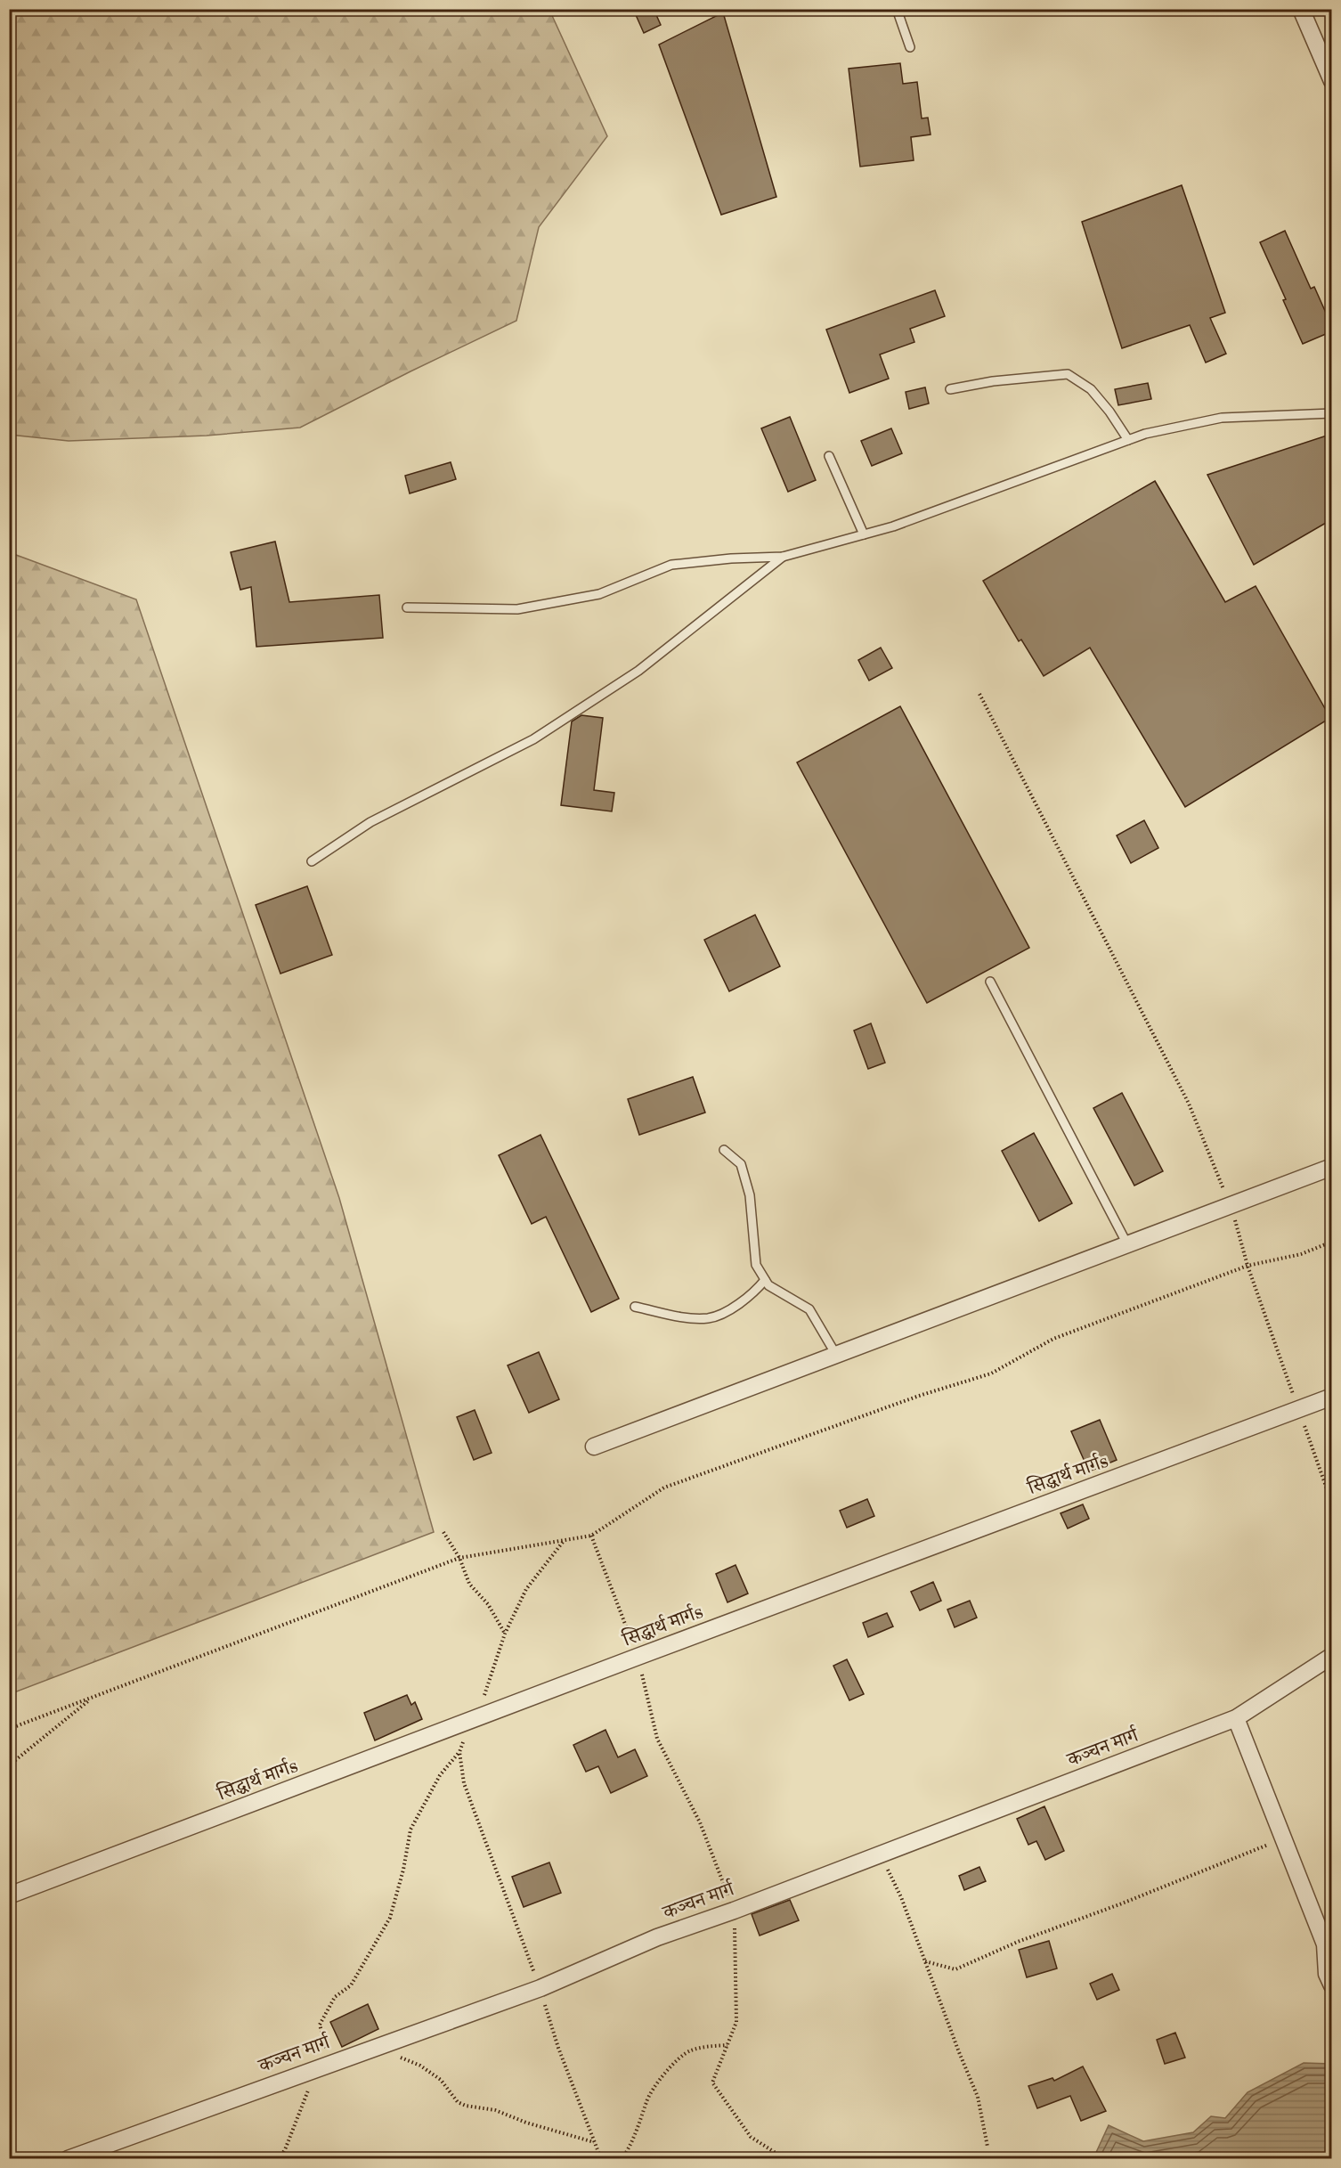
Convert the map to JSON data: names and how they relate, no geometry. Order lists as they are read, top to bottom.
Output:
{
  "streets": {
    "street": ["सिद्धार्थ मार्गs", "कञ्चन मार्ग"]
  }
}
